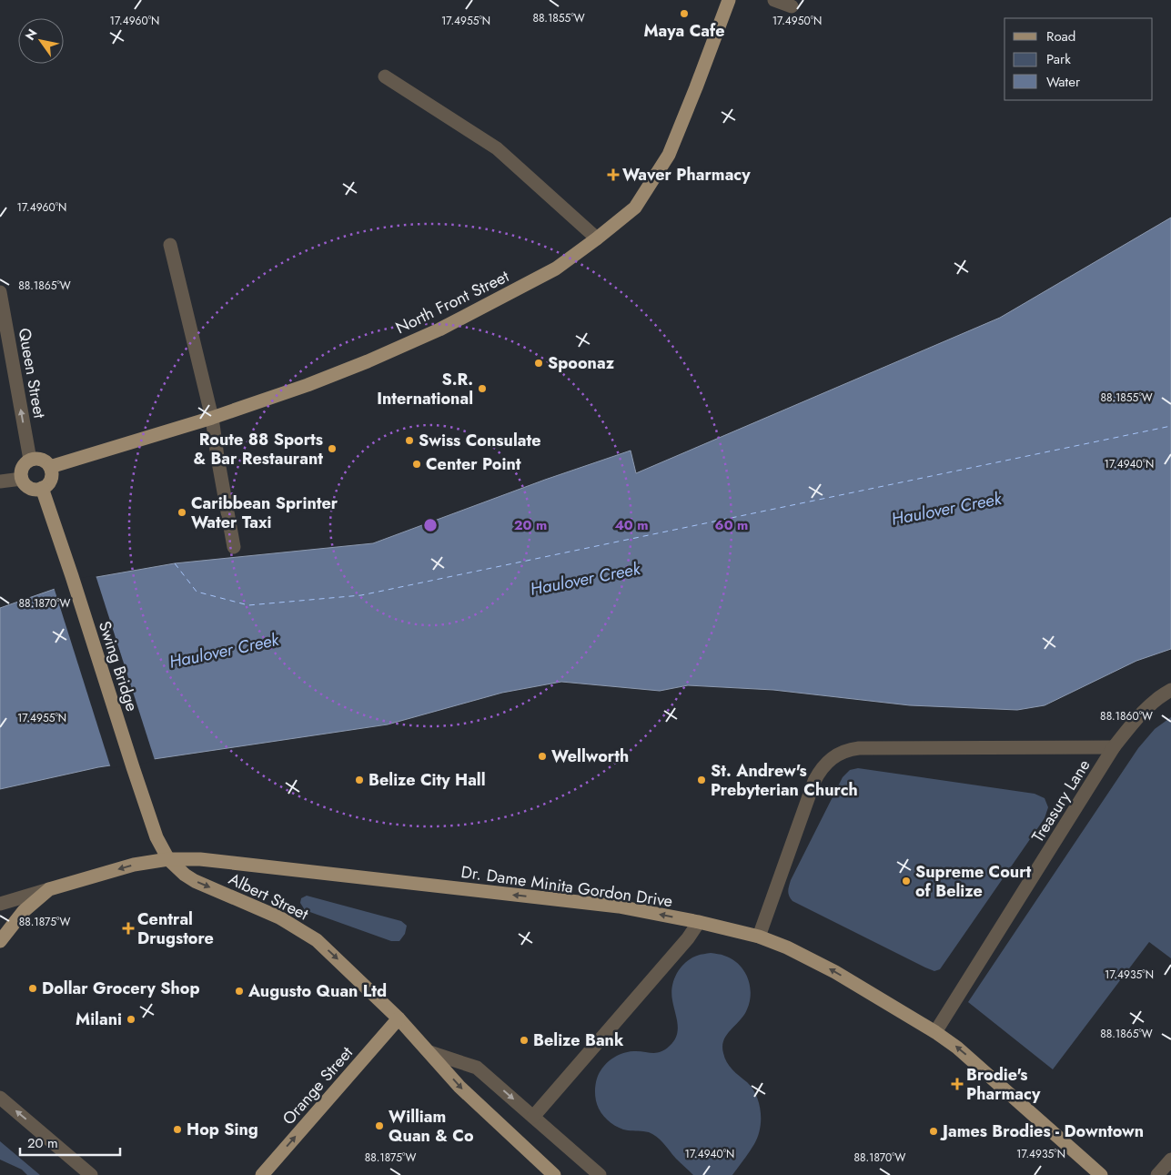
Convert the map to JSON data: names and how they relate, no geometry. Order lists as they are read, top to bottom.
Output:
{
  "streets": {
    "main road": [
      "North Front Street",
      "Swing Bridge",
      "Dr. Dame Minita Gordon Drive",
      "Albert Street",
      "Orange Street"
    ],
    "street": ["Queen Street", "Treasury Lane"]
  },
  "crossings": [
    ["North Front Street", "Queen Street"],
    ["North Front Street", "Swing Bridge"],
    ["Queen Street", "Swing Bridge"],
    ["Swing Bridge", "Albert Street"],
    ["Treasury Lane", "Dr. Dame Minita Gordon Drive"],
    ["Dr. Dame Minita Gordon Drive", "Albert Street"],
    ["Albert Street", "Orange Street"]
  ],
  "one_way": [
    "Queen Street",
    "Dr. Dame Minita Gordon Drive",
    "Albert Street",
    "Orange Street"
  ],
  "water": ["Haulover Creek"],
  "places": {
    "other": [
      "Maya Cafe",
      "Spoonaz",
      "S.R. International",
      "Swiss Consulate",
      "Route 88 Sports & Bar Restaurant",
      "Center Point",
      "Caribbean Sprinter Water Taxi",
      "Wellworth",
      "Belize City Hall",
      "St. Andrew's Prebyterian Church",
      "Supreme Court of Belize",
      "Dollar Grocery Shop",
      "Augusto Quan Ltd",
      "Milani",
      "Belize Bank",
      "William Quan & Co",
      "Hop Sing",
      "James Brodies - Downtown"
    ],
    "health": ["Waver Pharmacy", "Central Drugstore", "Brodie's Pharmacy"]
  },
  "legend": ["Road", "Park", "Water"],
  "scale_bar": "20 m",
  "north": "top left",
  "coordinates": [
    "88.1855°W",
    "17.4960°N",
    "17.4955°N",
    "17.4950°N",
    "88.1865°W",
    "17.4940°N",
    "88.1870°W",
    "88.1860°W",
    "88.1875°W",
    "17.4935°N"
  ],
  "rings": ["20 m", "40 m", "60 m"]
}
